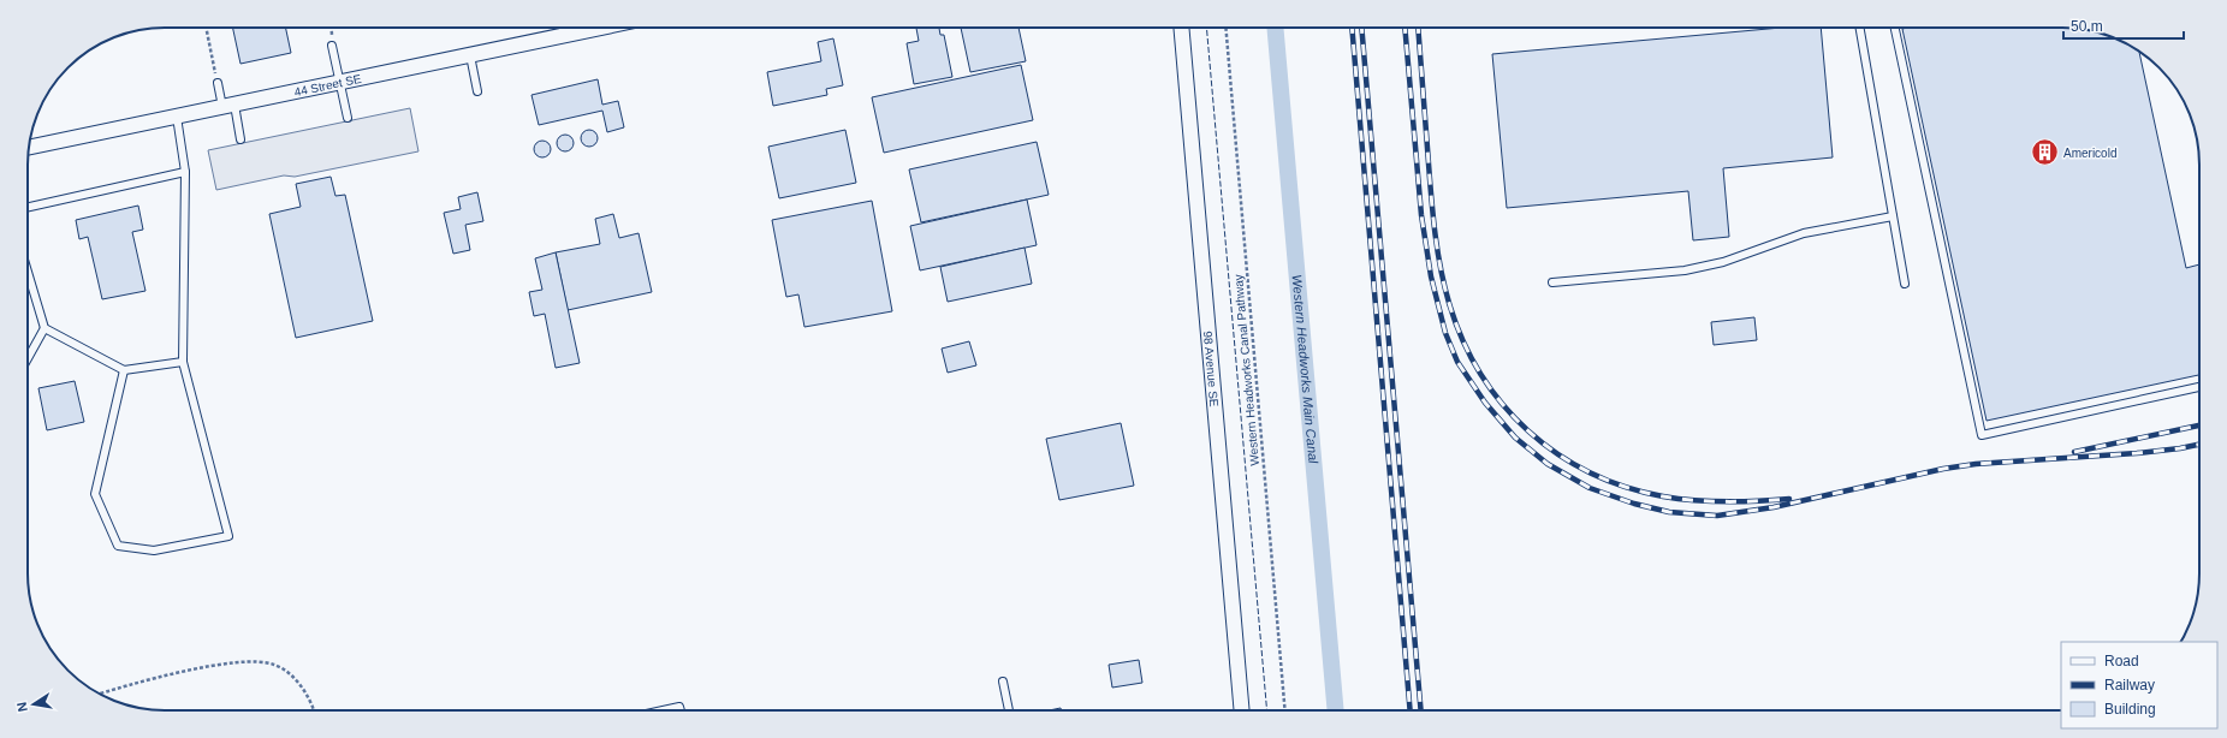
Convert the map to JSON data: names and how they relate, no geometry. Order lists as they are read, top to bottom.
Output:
{
  "streets": {
    "street": ["44 Street SE", "98 Avenue SE"],
    "path": ["Western Headworks Canal Pathway"]
  },
  "water": ["Western Headworks Main Canal"],
  "places": {
    "building": ["Americold"]
  },
  "legend": ["Road", "Railway", "Building"],
  "scale_bar": "50 m",
  "north": "left"
}
